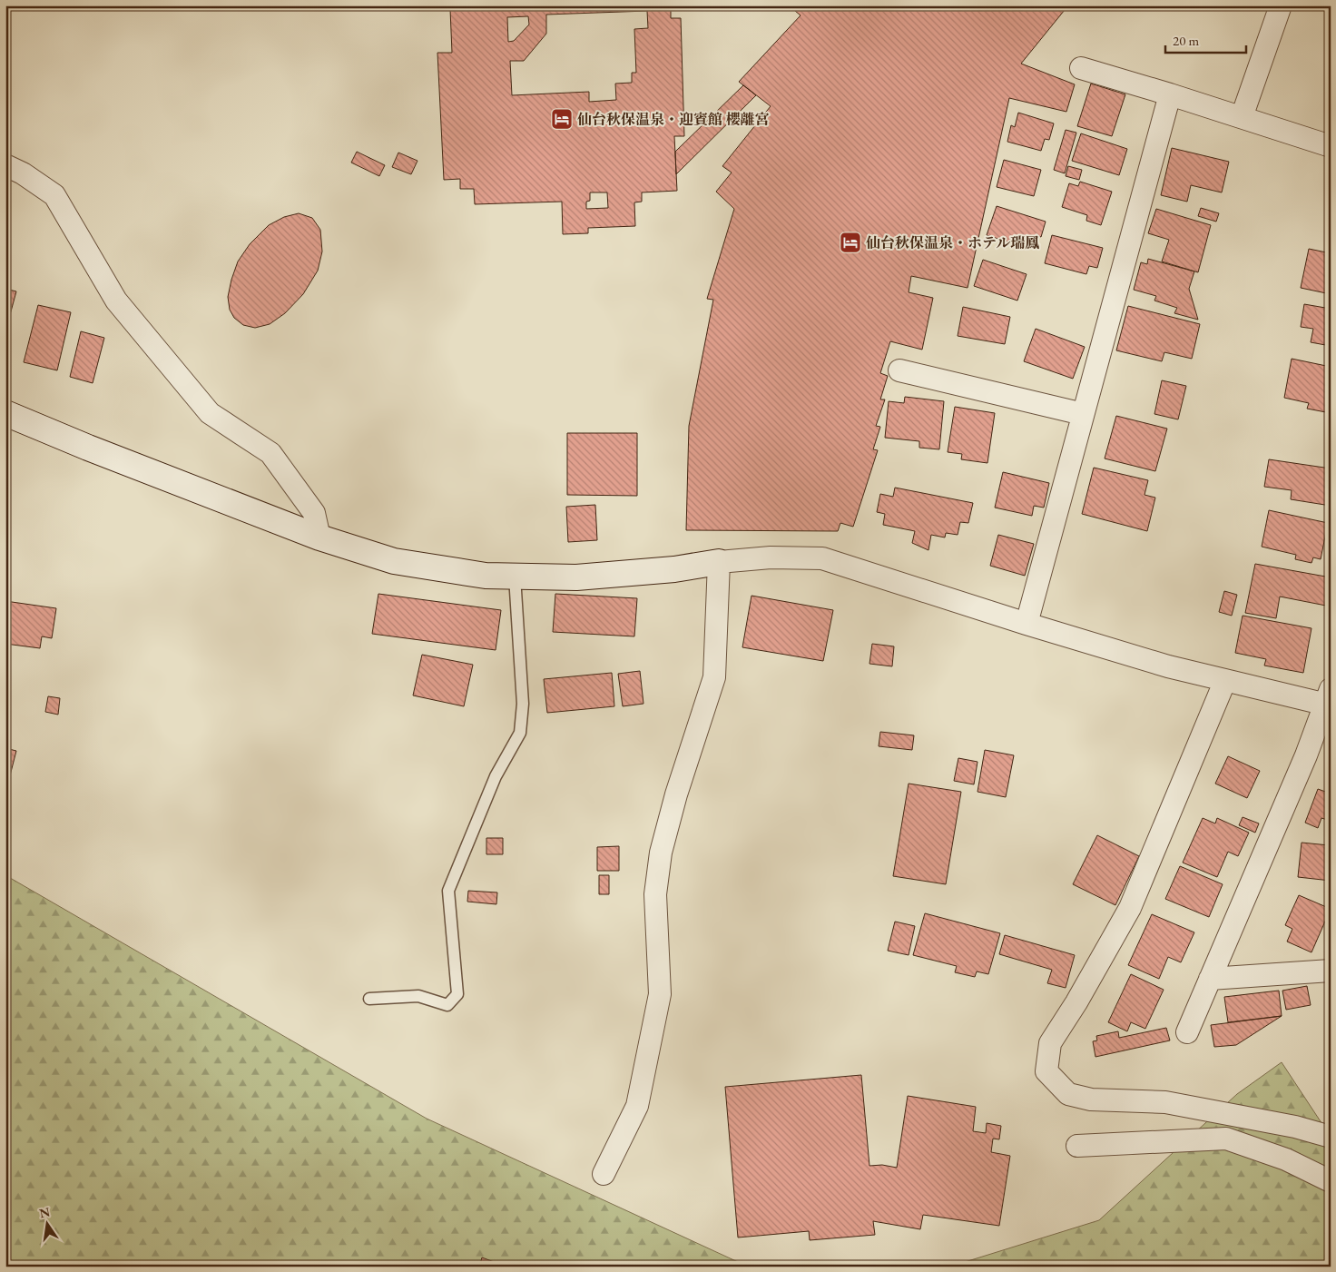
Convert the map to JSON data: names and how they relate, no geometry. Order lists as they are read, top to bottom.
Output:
{
  "places": {
    "hotel": ["仙台秋保温泉・迎賓館 櫻離宮", "仙台秋保温泉・ホテル瑞鳳"]
  },
  "scale_bar": "20 m",
  "north": "top"
}
